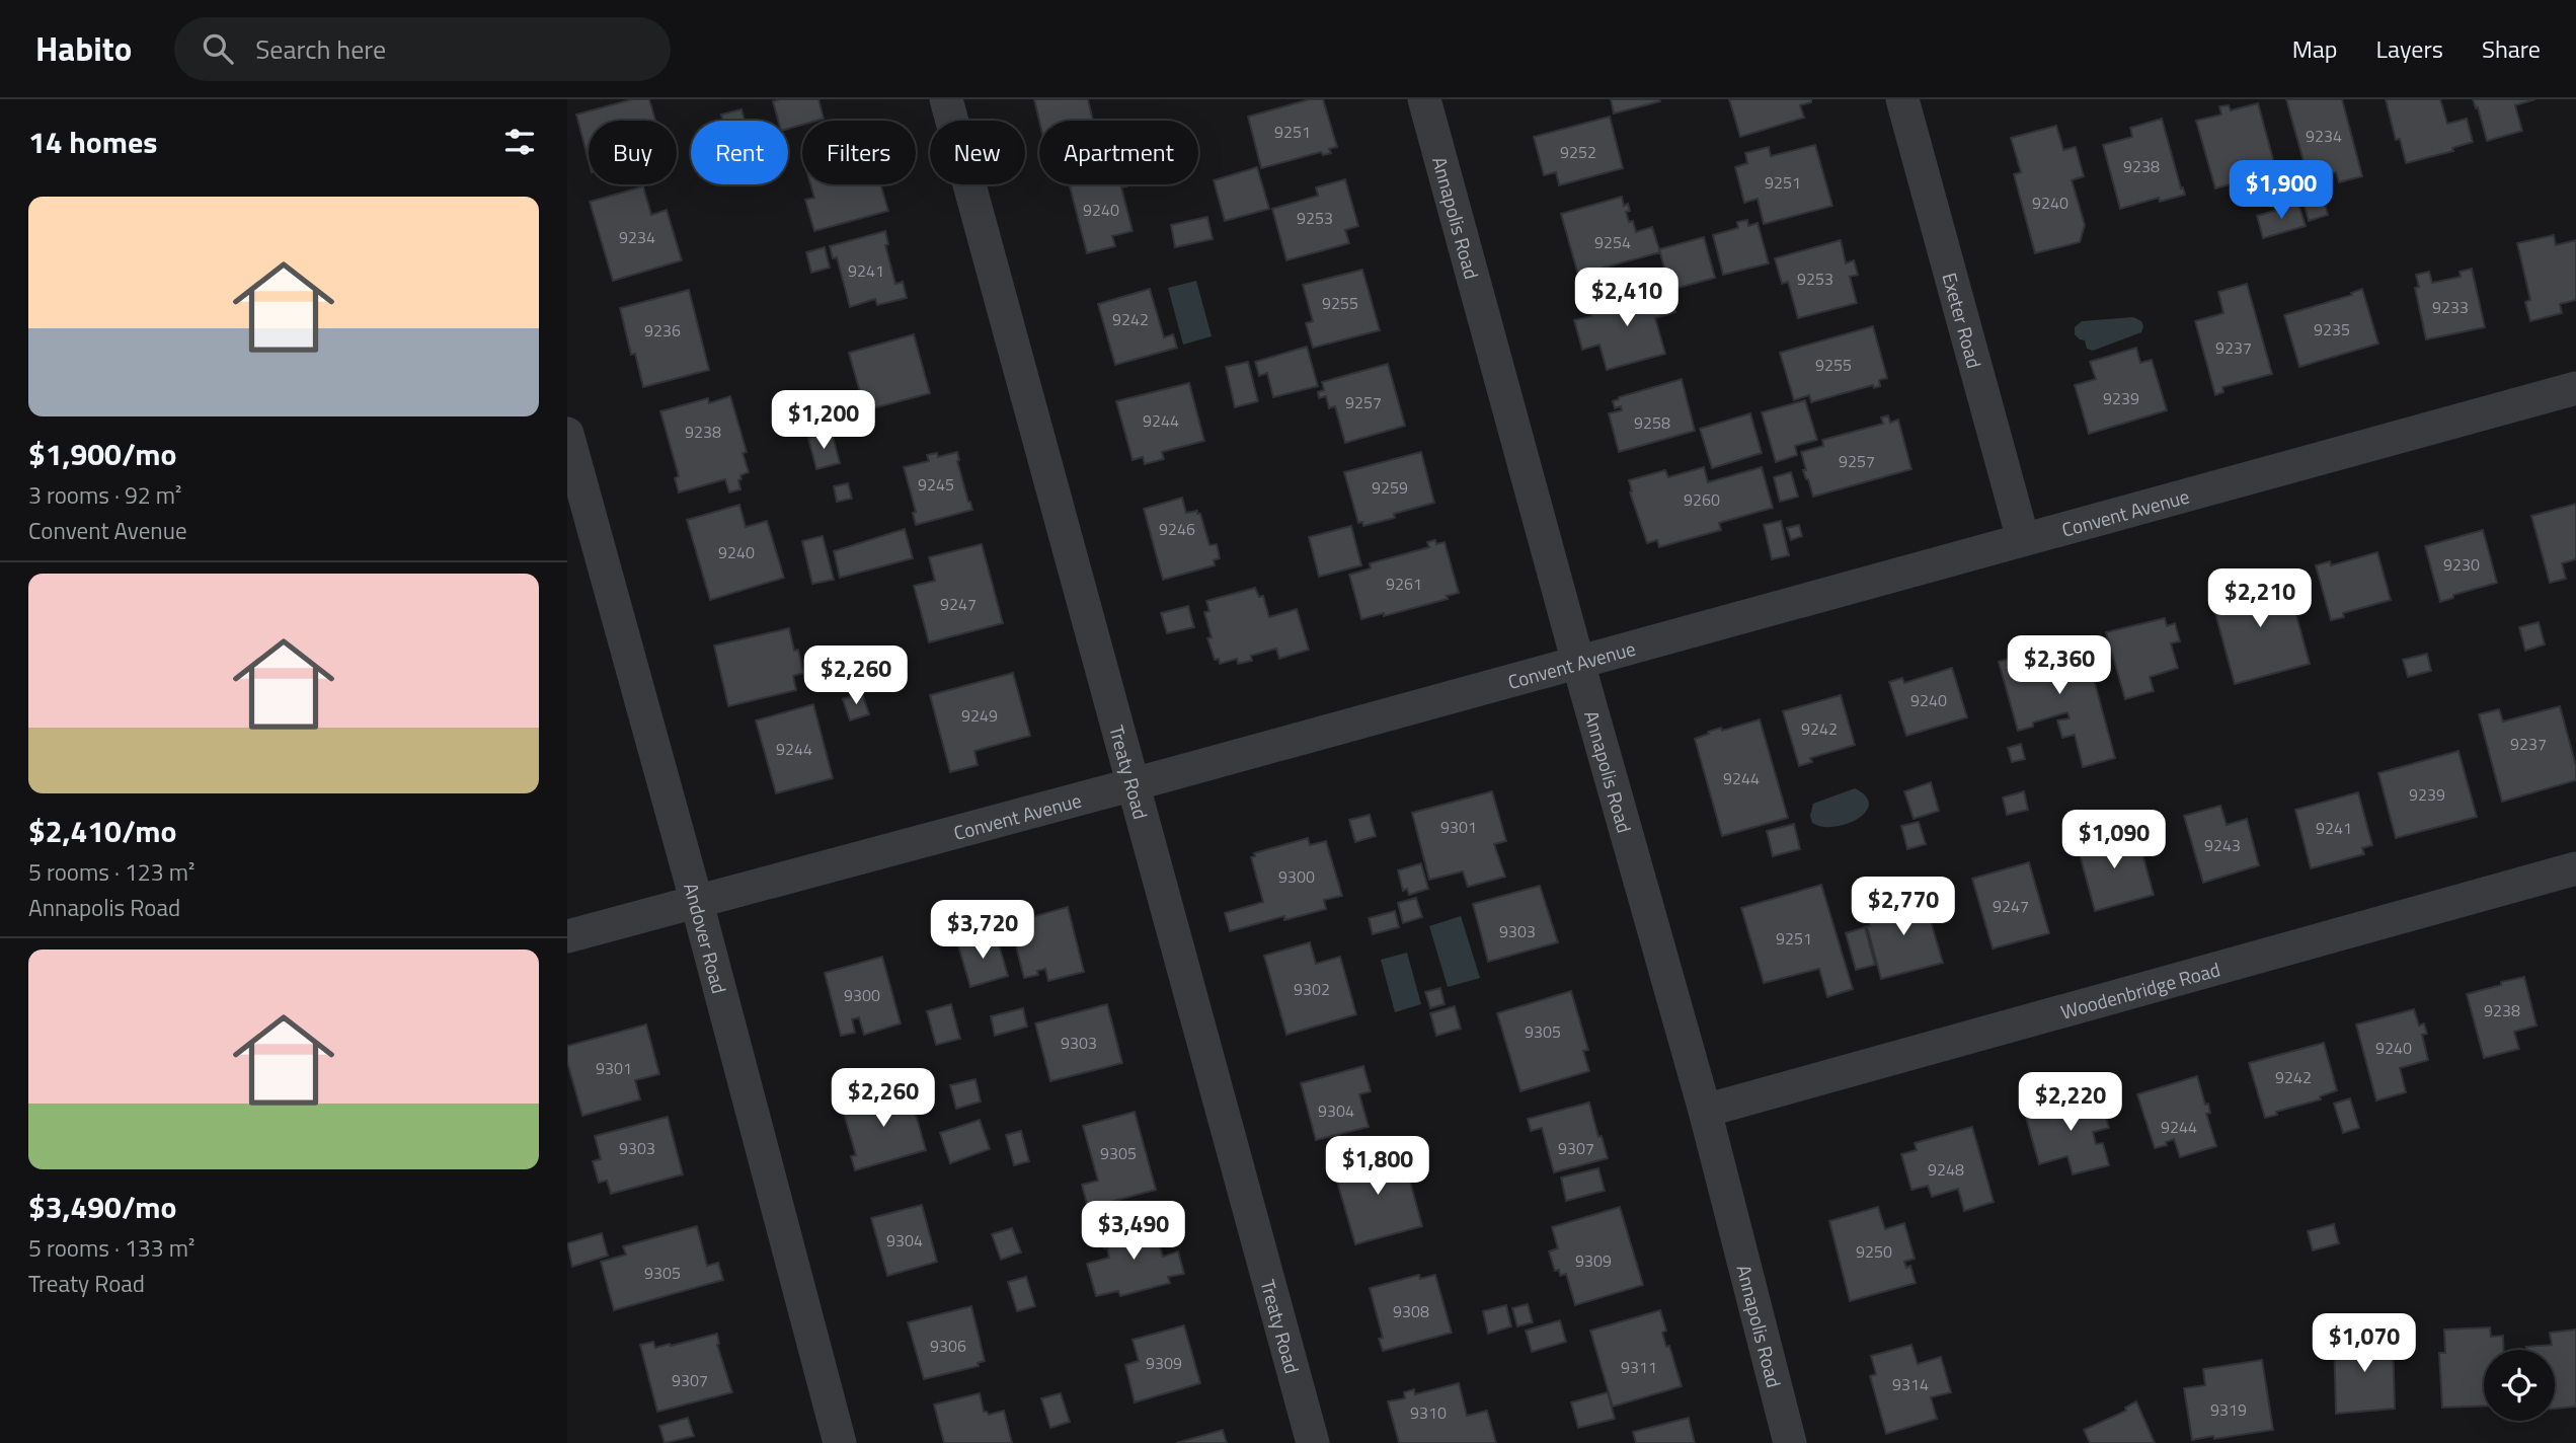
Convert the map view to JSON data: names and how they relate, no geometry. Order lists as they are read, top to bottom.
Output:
{
  "streets": {
    "street": [
      "Annapolis Road",
      "Exeter Road",
      "Convent Avenue",
      "Treaty Road",
      "Andover Road",
      "Woodenbridge Road"
    ]
  },
  "crossings": [
    ["Annapolis Road", "Convent Avenue"],
    ["Annapolis Road", "Woodenbridge Road"],
    ["Exeter Road", "Convent Avenue"],
    ["Convent Avenue", "Treaty Road"],
    ["Convent Avenue", "Andover Road"]
  ],
  "house_numbers": [
    "9251",
    "9234",
    "9252",
    "9238",
    "9251",
    "9240",
    "9240",
    "9253",
    "9234",
    "9254",
    "9241",
    "9253",
    "9255",
    "9233",
    "9242",
    "9235",
    "9236",
    "9237",
    "9255",
    "9239",
    "9257",
    "9244",
    "9258",
    "9238",
    "9257",
    "9245",
    "9259",
    "9260",
    "9246",
    "9240",
    "9230",
    "9261",
    "9247",
    "9240",
    "9249",
    "9242",
    "9237",
    "9244",
    "9244",
    "9239",
    "9301",
    "9241",
    "9243",
    "9300",
    "9247",
    "9303",
    "9251",
    "9302",
    "9300",
    "9238",
    "9305",
    "9303",
    "9240",
    "9301",
    "9242",
    "9304",
    "9244",
    "9303",
    "9307",
    "9305",
    "9248",
    "9304",
    "9250",
    "9309",
    "9305",
    "9308",
    "9306",
    "9309",
    "9311",
    "9307",
    "9314",
    "9319",
    "9310"
  ],
  "page": {
    "header": "Habito",
    "search": "Search here",
    "nav": ["Map", "Layers", "Share"],
    "heading": "14 homes",
    "chip": [
      "Buy",
      "Rent",
      "Filters",
      "New",
      "Apartment"
    ],
    "price": [
      "$1,900",
      "$2,410",
      "$1,200",
      "$2,210",
      "$2,360",
      "$2,260",
      "$1,090",
      "$2,770",
      "$3,720",
      "$2,260",
      "$2,220",
      "$1,800",
      "$3,490",
      "$1,070"
    ],
    "list": [
      {
        "name": "$1,900/mo",
        "note": "3 rooms · 92 m² · Convent Avenue"
      },
      {
        "name": "$2,410/mo",
        "note": "5 rooms · 123 m² · Annapolis Road"
      },
      {
        "name": "$3,490/mo",
        "note": "5 rooms · 133 m² · Treaty Road"
      }
    ]
  }
}
